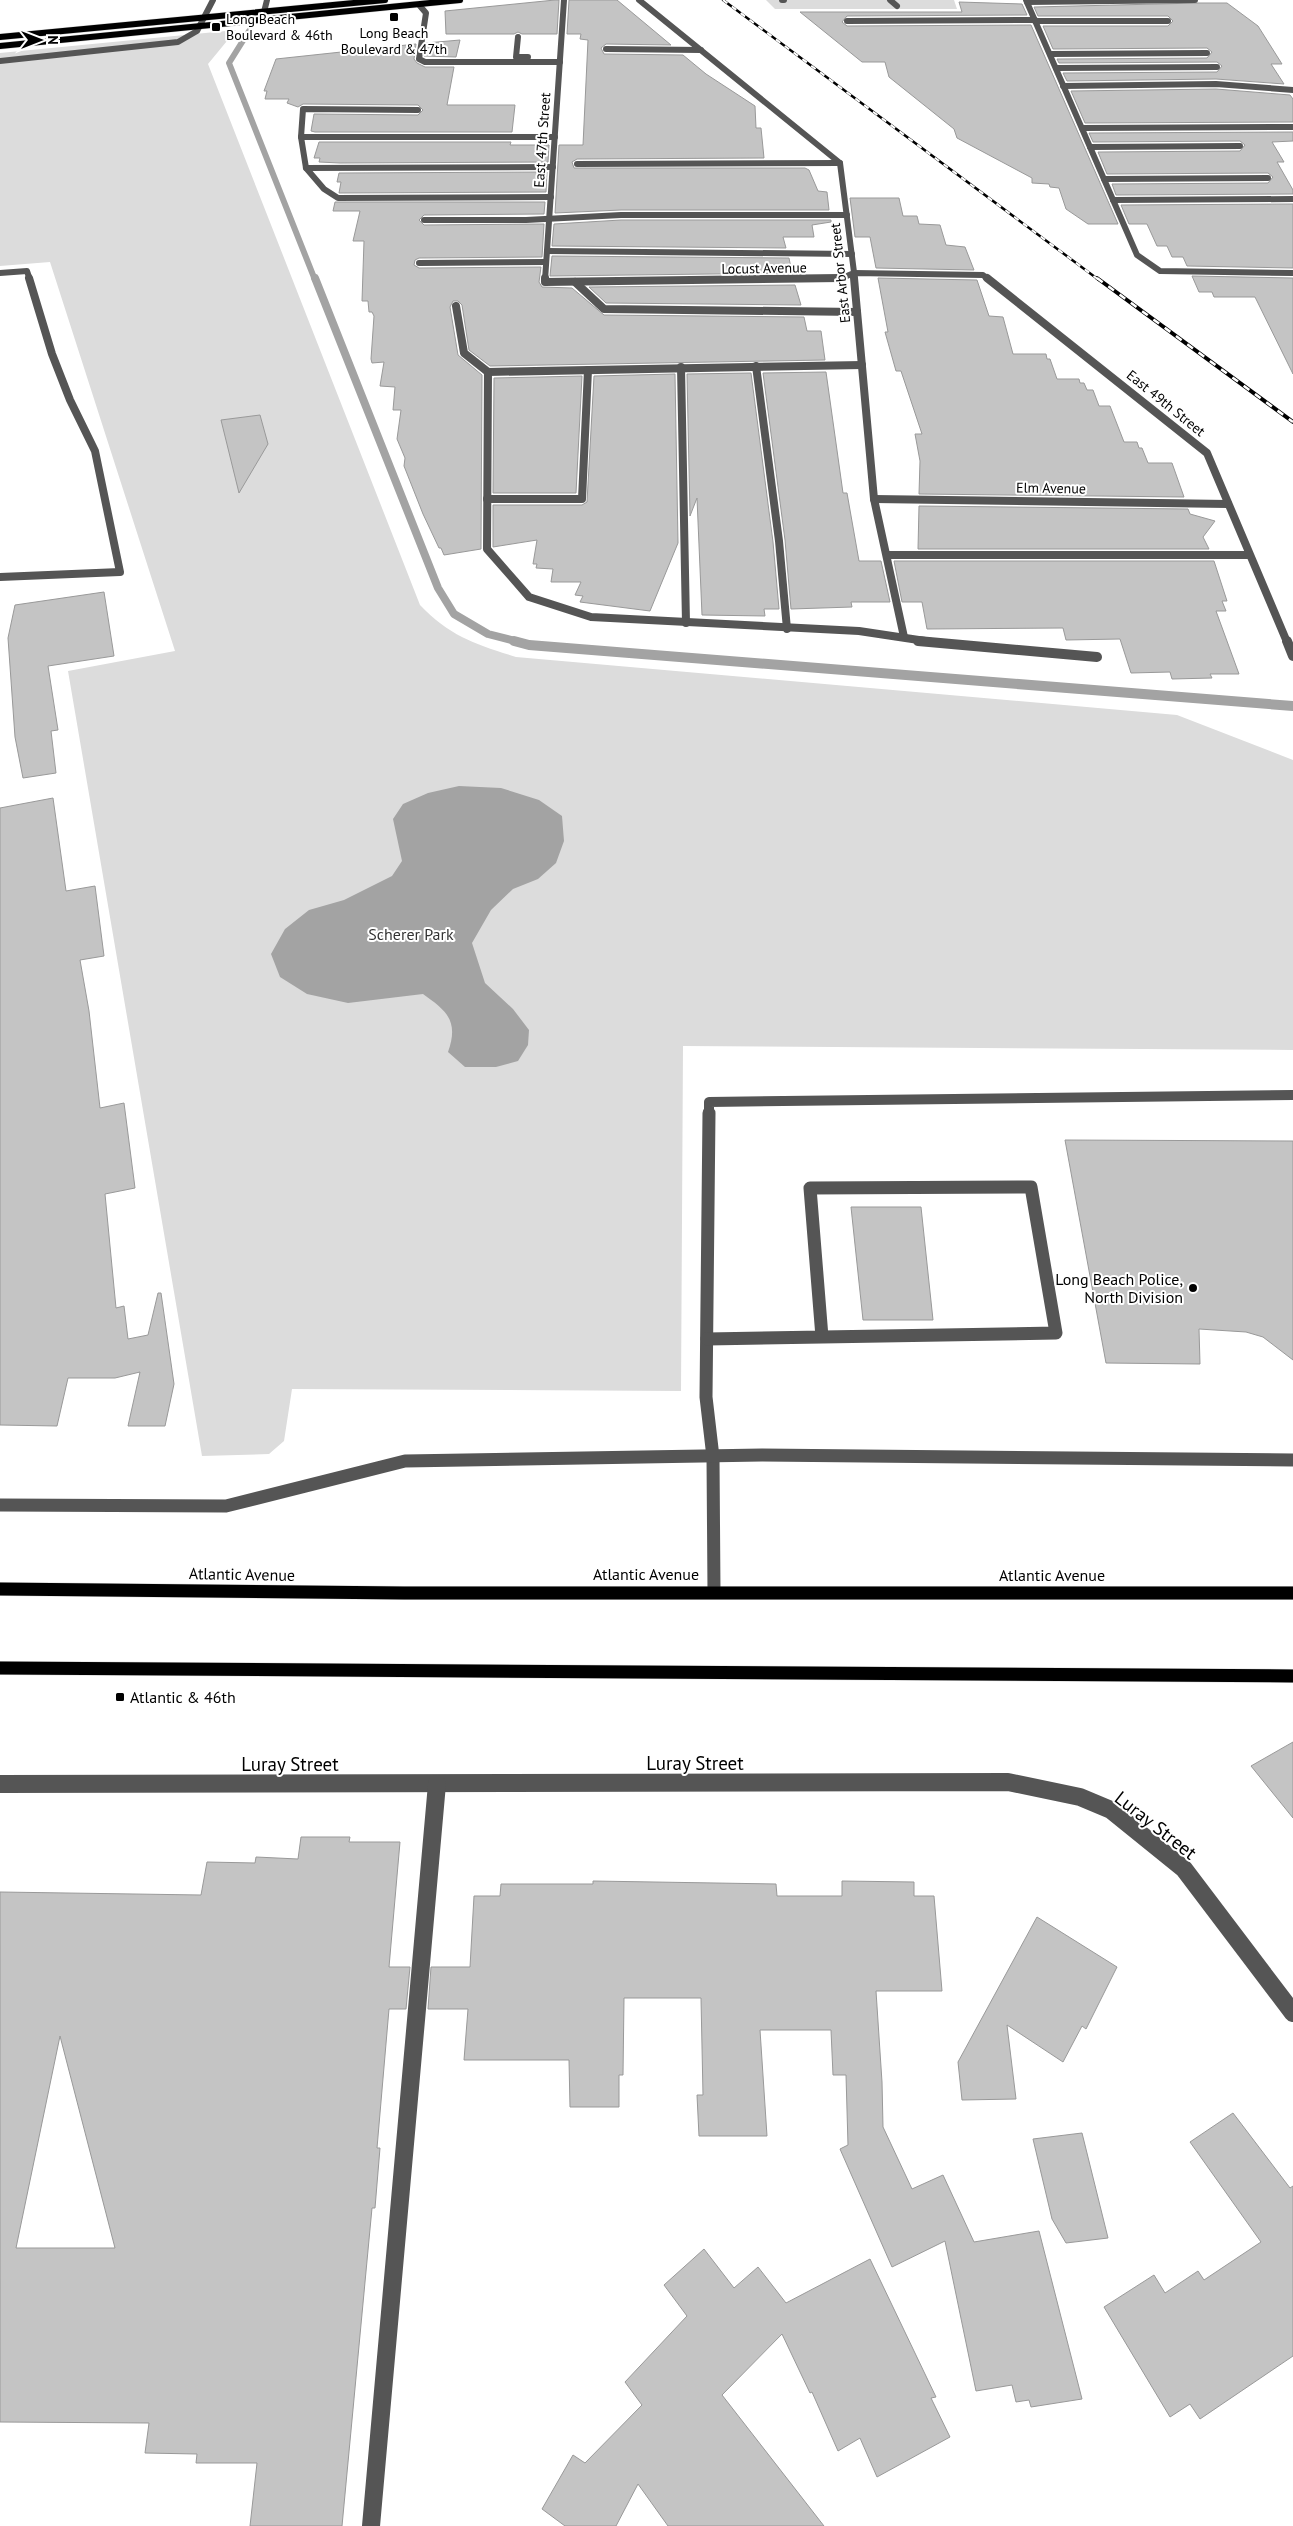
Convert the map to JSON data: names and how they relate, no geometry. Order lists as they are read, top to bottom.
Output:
{
  "streets": {
    "main road": ["Atlantic Avenue"],
    "street": [
      "East 47th Street",
      "Locust Avenue",
      "East Arbor Street",
      "East 49th Street",
      "Elm Avenue",
      "Luray Street"
    ]
  },
  "crossings": [
    ["East 47th Street", "Locust Avenue"],
    ["Locust Avenue", "East Arbor Street"],
    ["Locust Avenue", "East 49th Street"],
    ["East Arbor Street", "Elm Avenue"],
    ["East 49th Street", "Elm Avenue"]
  ],
  "parks": ["Scherer Park"],
  "places": {
    "transit": ["Long Beach Boulevard & 47th", "Long Beach Boulevard & 46th", "Atlantic & 46th"],
    "other": ["Long Beach Police, North Division"]
  },
  "north": "right"
}
